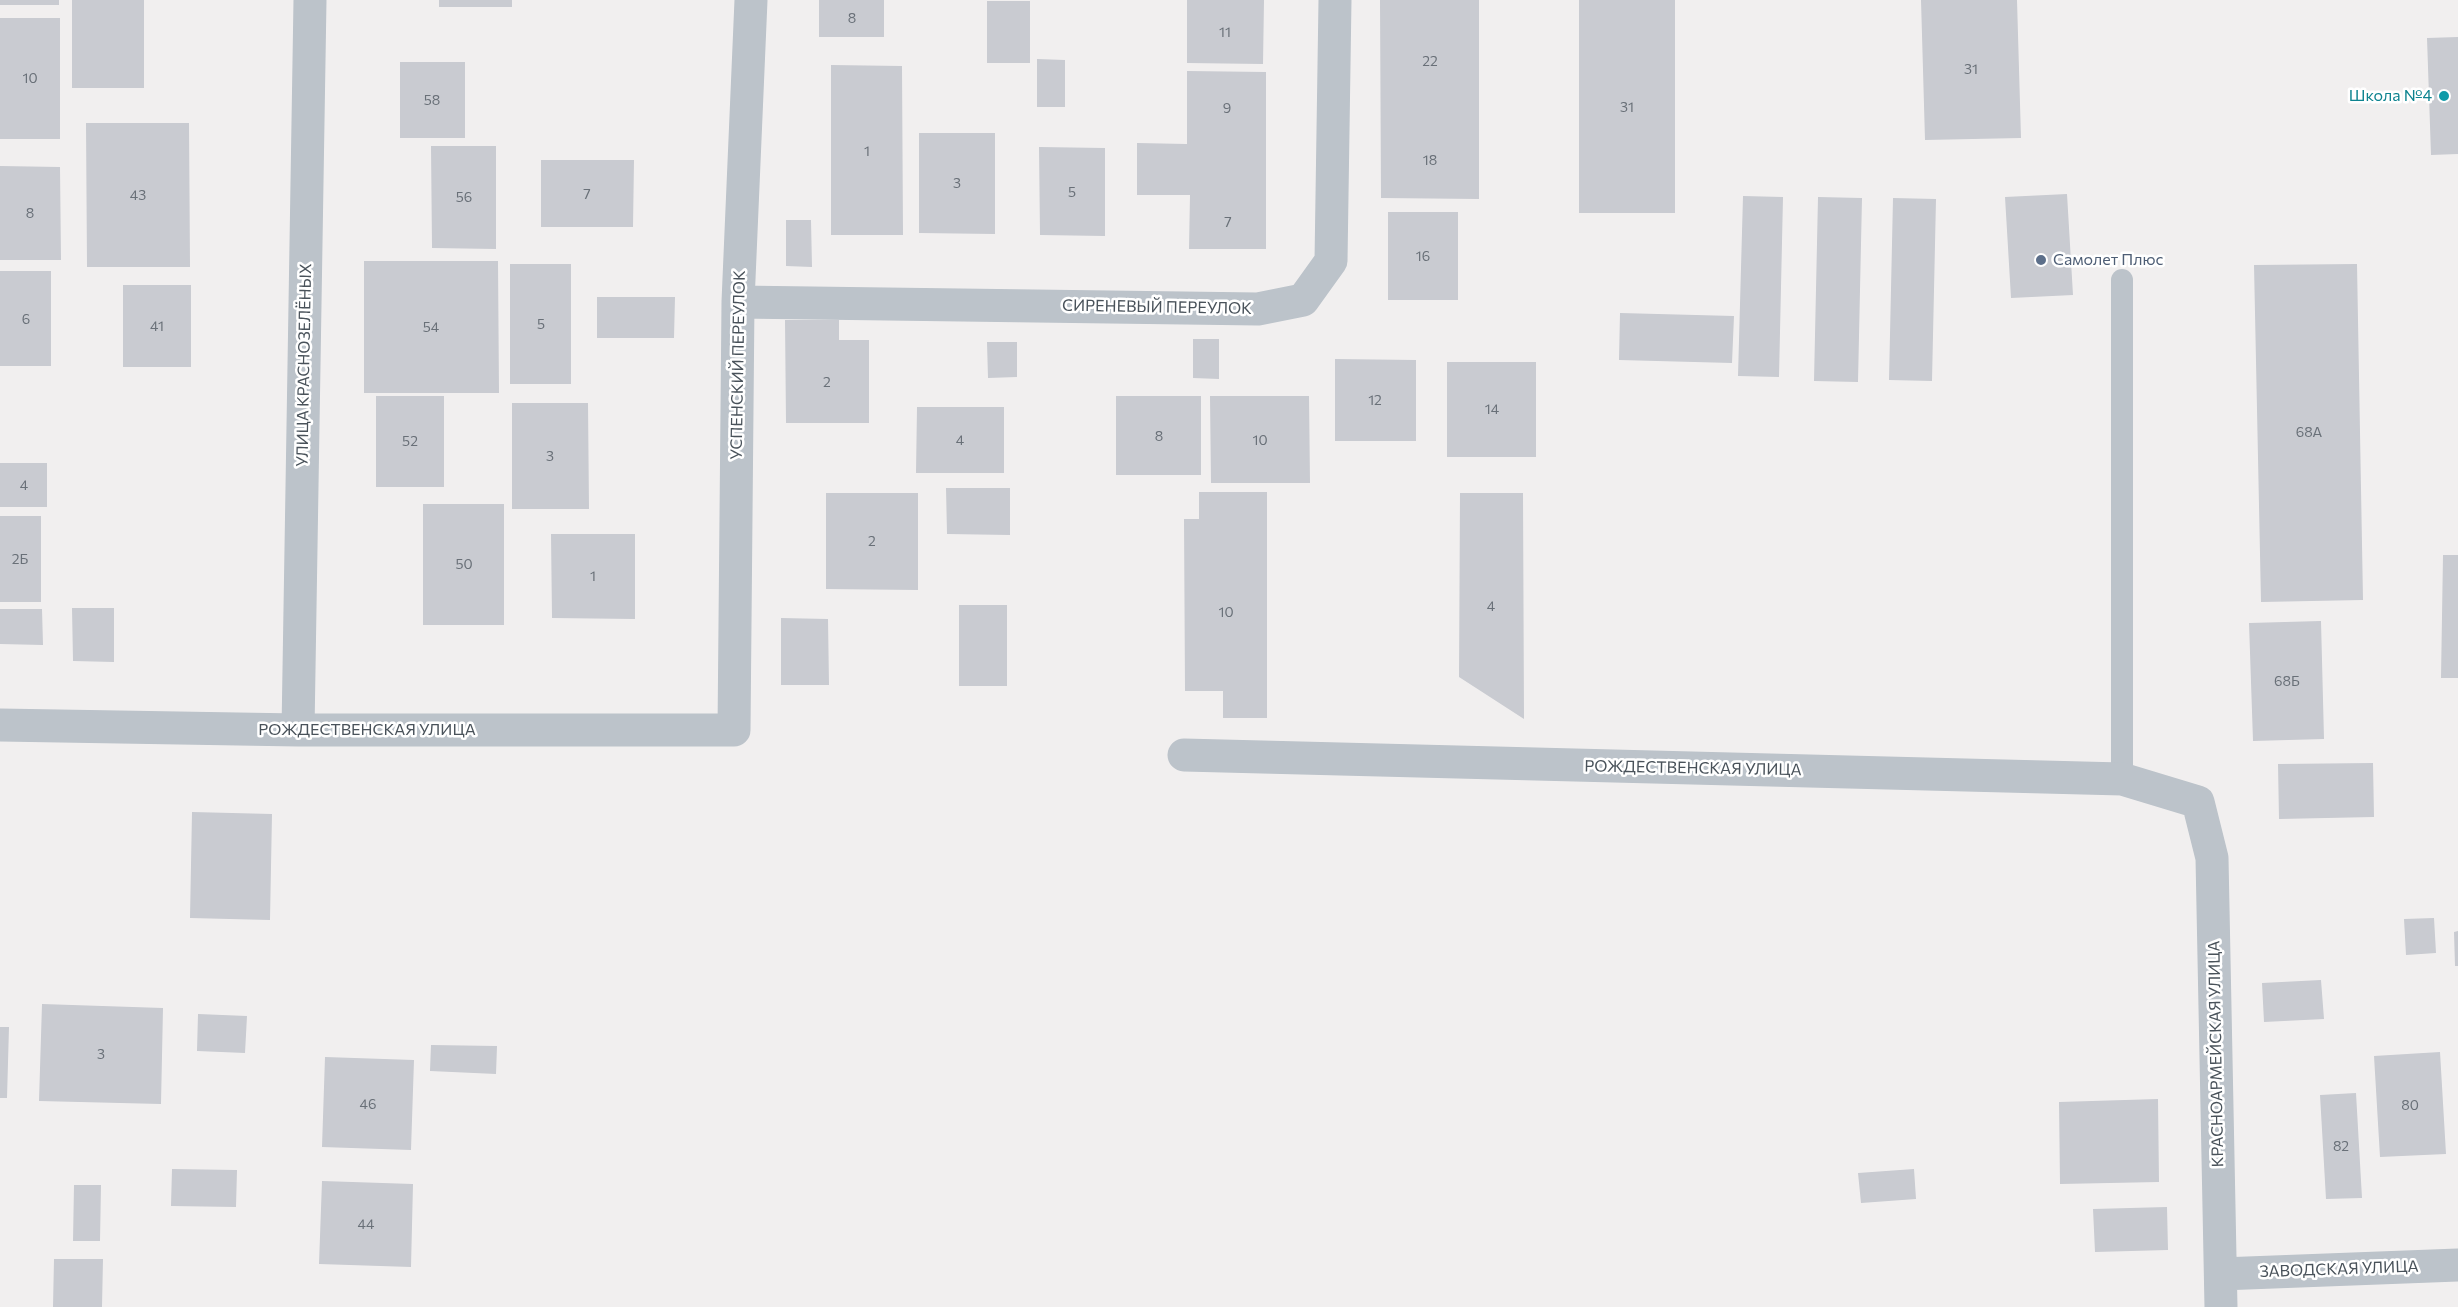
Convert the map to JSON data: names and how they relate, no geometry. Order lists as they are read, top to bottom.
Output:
{
  "streets": {
    "street": [
      "СИРЕНЕВЫЙ ПЕРЕУЛОК",
      "УЛИЦА КРАСНОЗЕЛЁНЫХ",
      "УСПЕНСКИЙ ПЕРЕУЛОК",
      "РОЖДЕСТВЕНСКАЯ УЛИЦА",
      "КРАСНОАРМЕЙСКАЯ УЛИЦА",
      "ЗАВОДСКАЯ УЛИЦА"
    ]
  },
  "crossings": [
    ["СИРЕНЕВЫЙ ПЕРЕУЛОК", "УСПЕНСКИЙ ПЕРЕУЛОК"],
    ["УЛИЦА КРАСНОЗЕЛЁНЫХ", "РОЖДЕСТВЕНСКАЯ УЛИЦА"],
    ["УСПЕНСКИЙ ПЕРЕУЛОК", "РОЖДЕСТВЕНСКАЯ УЛИЦА"],
    ["РОЖДЕСТВЕНСКАЯ УЛИЦА", "КРАСНОАРМЕЙСКАЯ УЛИЦА"],
    ["КРАСНОАРМЕЙСКАЯ УЛИЦА", "ЗАВОДСКАЯ УЛИЦА"]
  ],
  "places": ["Школа №4", "Самолет Плюс"],
  "house_numbers": [
    "8",
    "11",
    "22",
    "31",
    "10",
    "58",
    "31",
    "9",
    "1",
    "18",
    "3",
    "5",
    "7",
    "43",
    "56",
    "8",
    "7",
    "16",
    "6",
    "5",
    "41",
    "54",
    "2",
    "12",
    "14",
    "68А",
    "8",
    "4",
    "10",
    "52",
    "3",
    "4",
    "2",
    "2Б",
    "50",
    "1",
    "4",
    "10",
    "68Б",
    "3",
    "46",
    "80",
    "82",
    "44"
  ]
}
